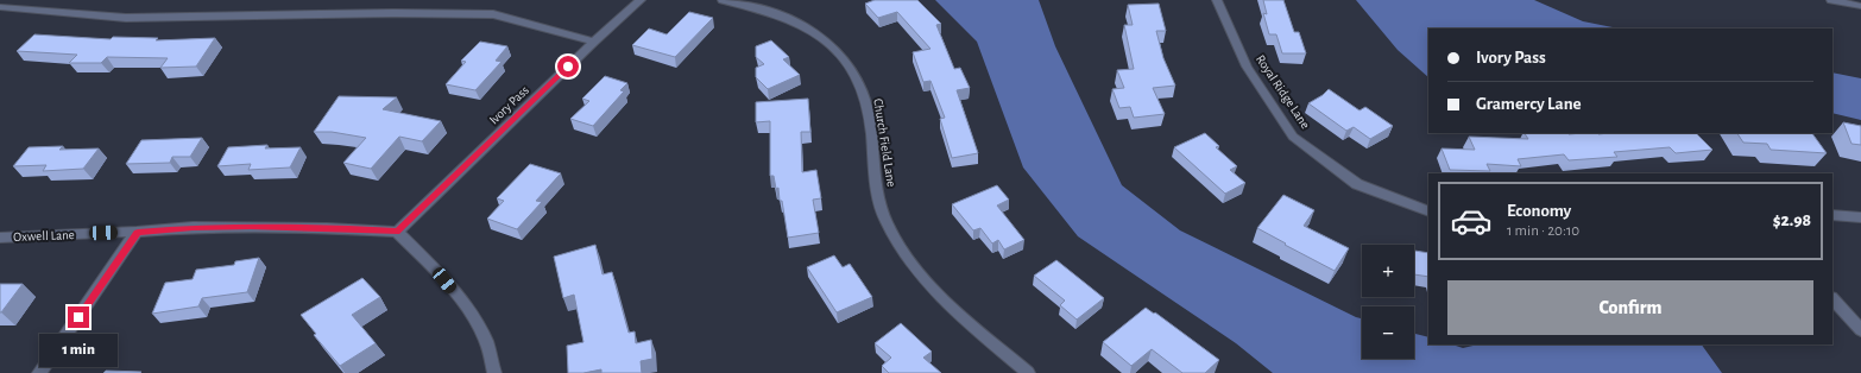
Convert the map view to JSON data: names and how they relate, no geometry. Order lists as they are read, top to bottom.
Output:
{
  "streets": {
    "street": [
      "Royal Ridge Lane",
      "Ivory Pass",
      "Church Field Lane",
      "Oxwell Lane"
    ]
  },
  "crossings": [
    ["Ivory Pass", "Oxwell Lane"]
  ],
  "page": {
    "banner": ["Ivory Pass", "Gramercy Lane"],
    "list": [
      {
        "name": "Economy",
        "note": "1 min · 20:10",
        "value": "$2.98"
      }
    ],
    "map_buttons": ["+", "−"],
    "buttons": "Confirm",
    "bubble": "1 min"
  }
}
